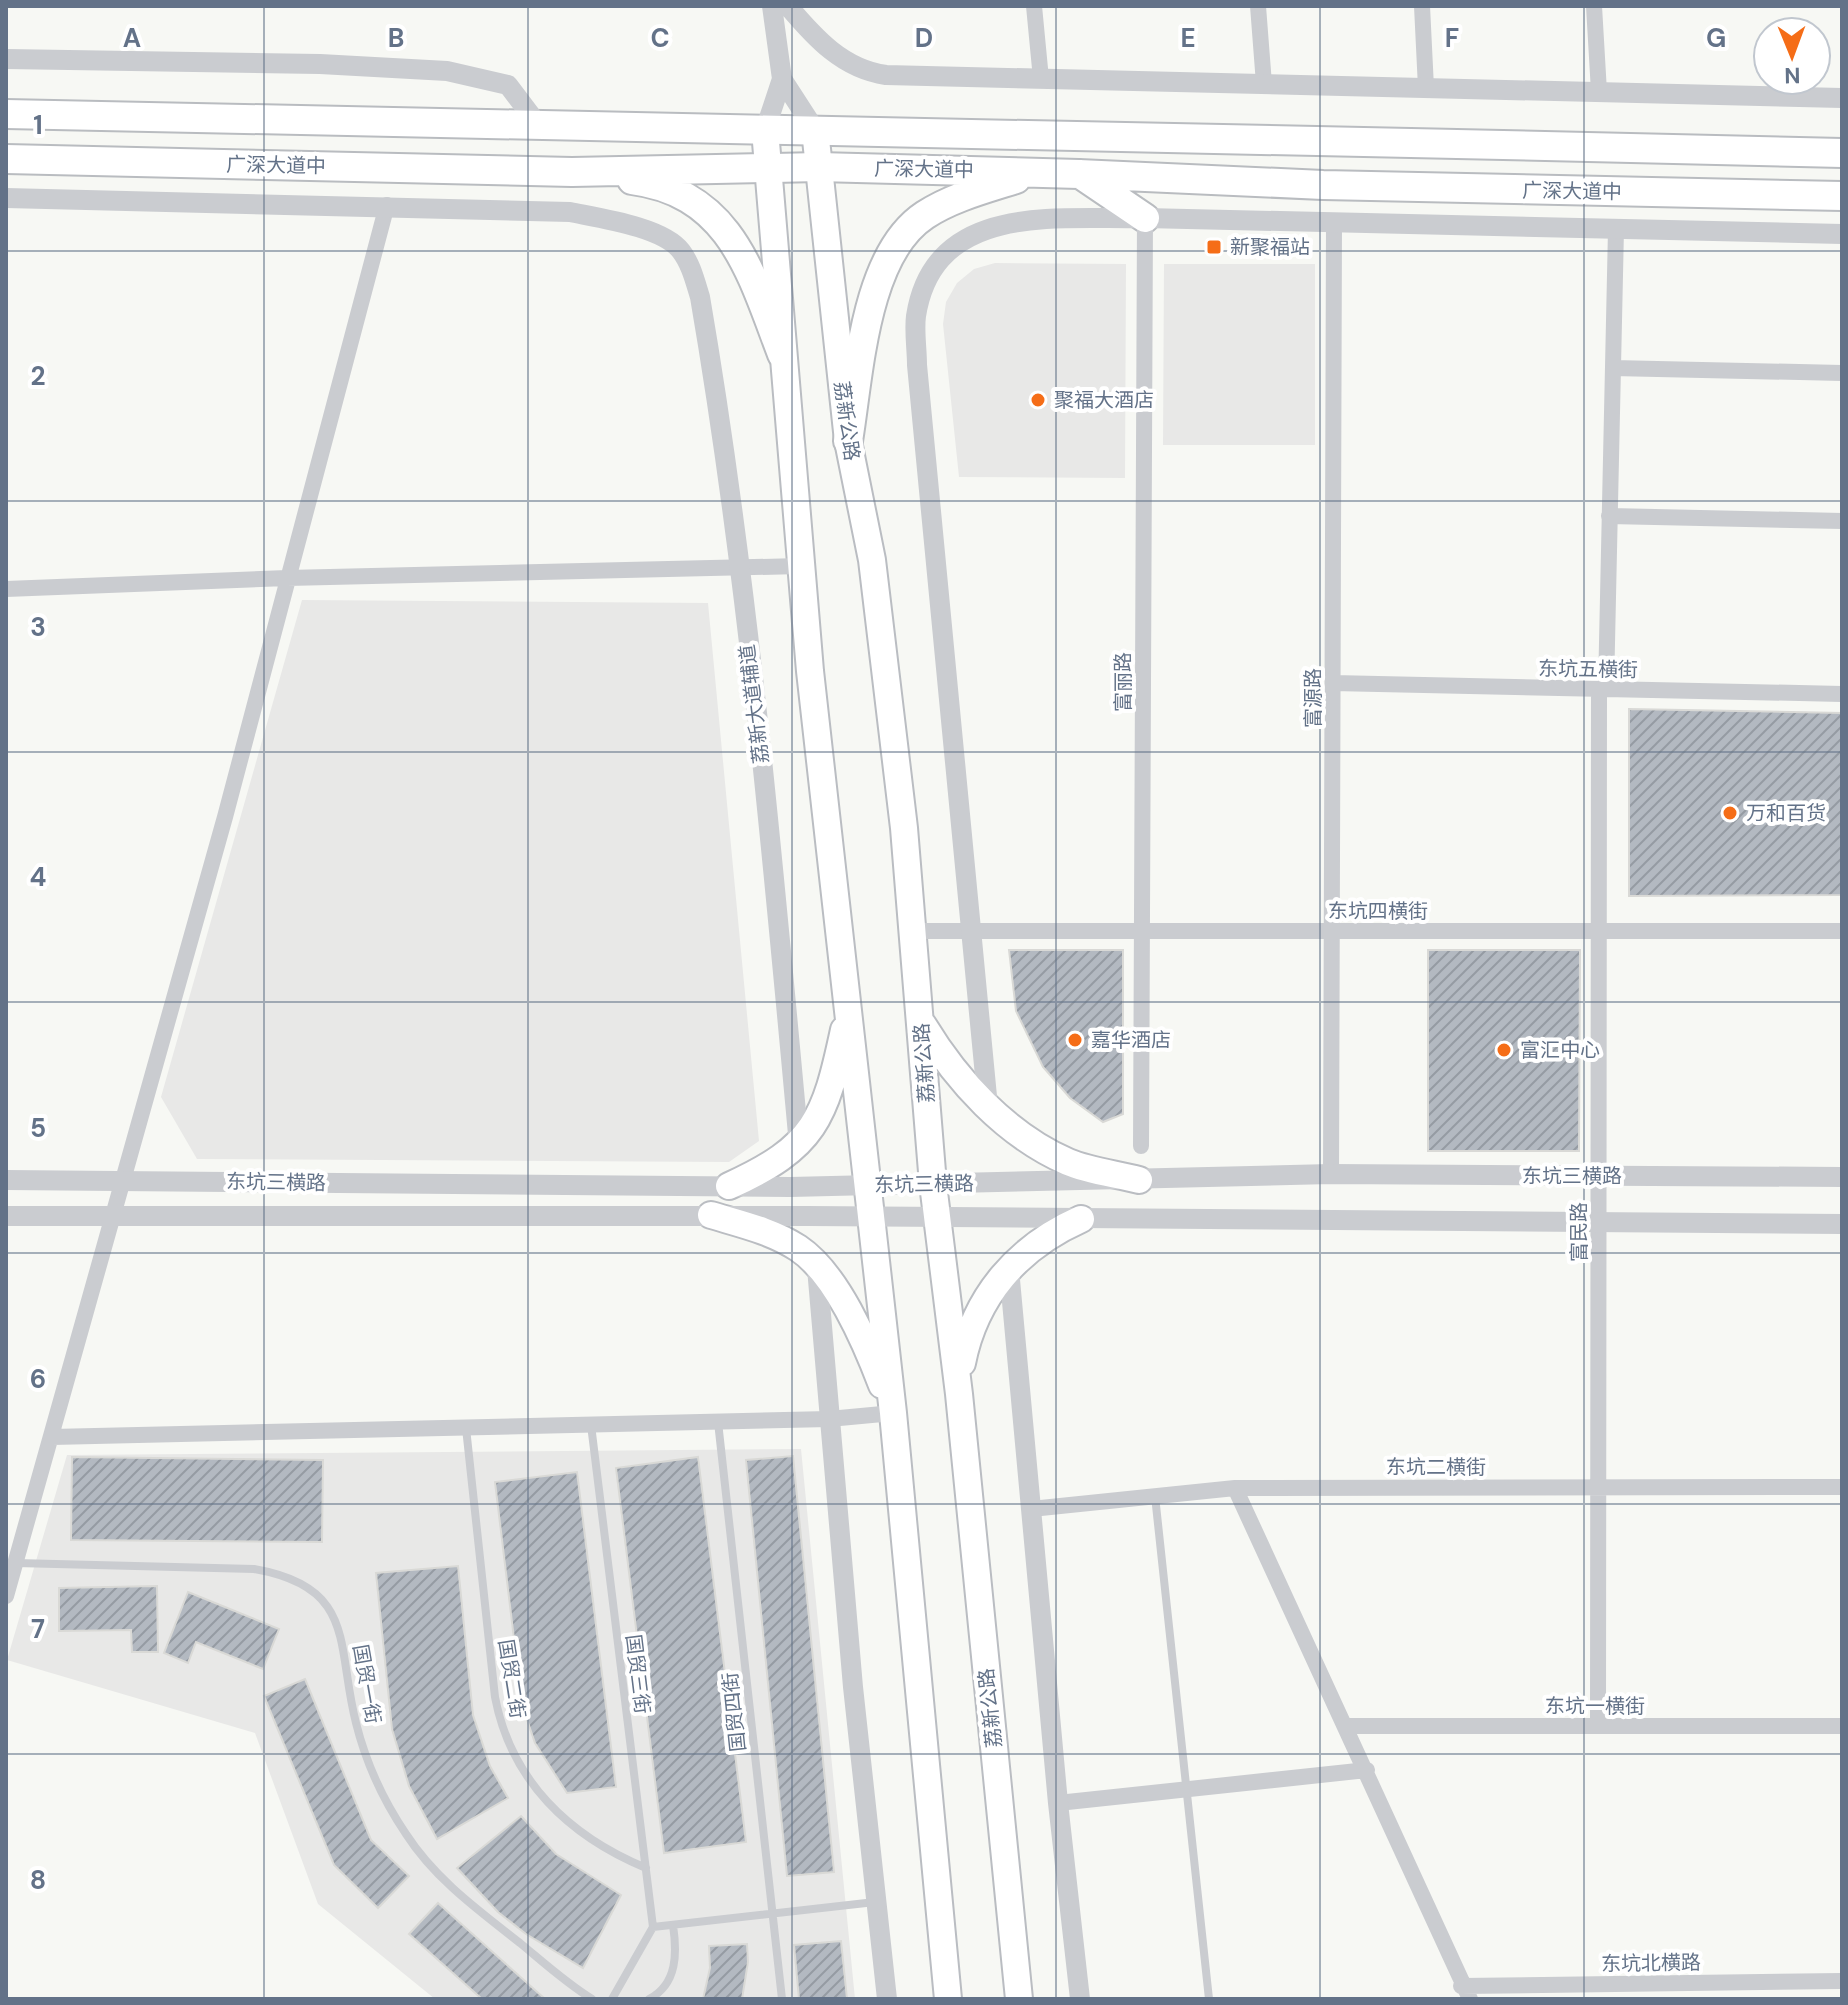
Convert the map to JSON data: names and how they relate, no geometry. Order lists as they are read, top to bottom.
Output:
{
  "streets": {
    "highway": ["广深大道中"],
    "main road": ["荔新公路"],
    "street": [
      "东坑五横街",
      "富丽路",
      "富源路",
      "荔新大道辅道",
      "东坑四横街",
      "东坑三横路",
      "富民路",
      "东坑二横街",
      "东坑一横街",
      "东坑北横路"
    ],
    "lane": [
      "国贸三街",
      "国贸二街",
      "国贸一街",
      "国贸四街"
    ]
  },
  "crossings": [
    ["广深大道中", "荔新公路"],
    ["荔新公路", "东坑四横街"],
    ["荔新公路", "东坑三横路"],
    ["东坑五横街", "富源路"],
    ["东坑五横街", "富民路"],
    ["富丽路", "东坑四横街"],
    ["富源路", "东坑四横街"],
    ["富源路", "东坑三横路"],
    ["东坑四横街", "富民路"],
    ["东坑三横路", "富民路"],
    ["富民路", "东坑二横街"],
    ["富民路", "东坑一横街"],
    ["国贸三街", "国贸二街"]
  ],
  "places": {
    "transit": ["新聚福站"],
    "other": [
      "聚福大酒店",
      "万和百货",
      "嘉华酒店",
      "富汇中心"
    ]
  },
  "north": "bottom",
  "grid": {
    "columns": [
      "A",
      "B",
      "C",
      "D",
      "E",
      "F",
      "G"
    ],
    "rows": [
      "1",
      "2",
      "3",
      "4",
      "5",
      "6",
      "7",
      "8"
    ]
  }
}
